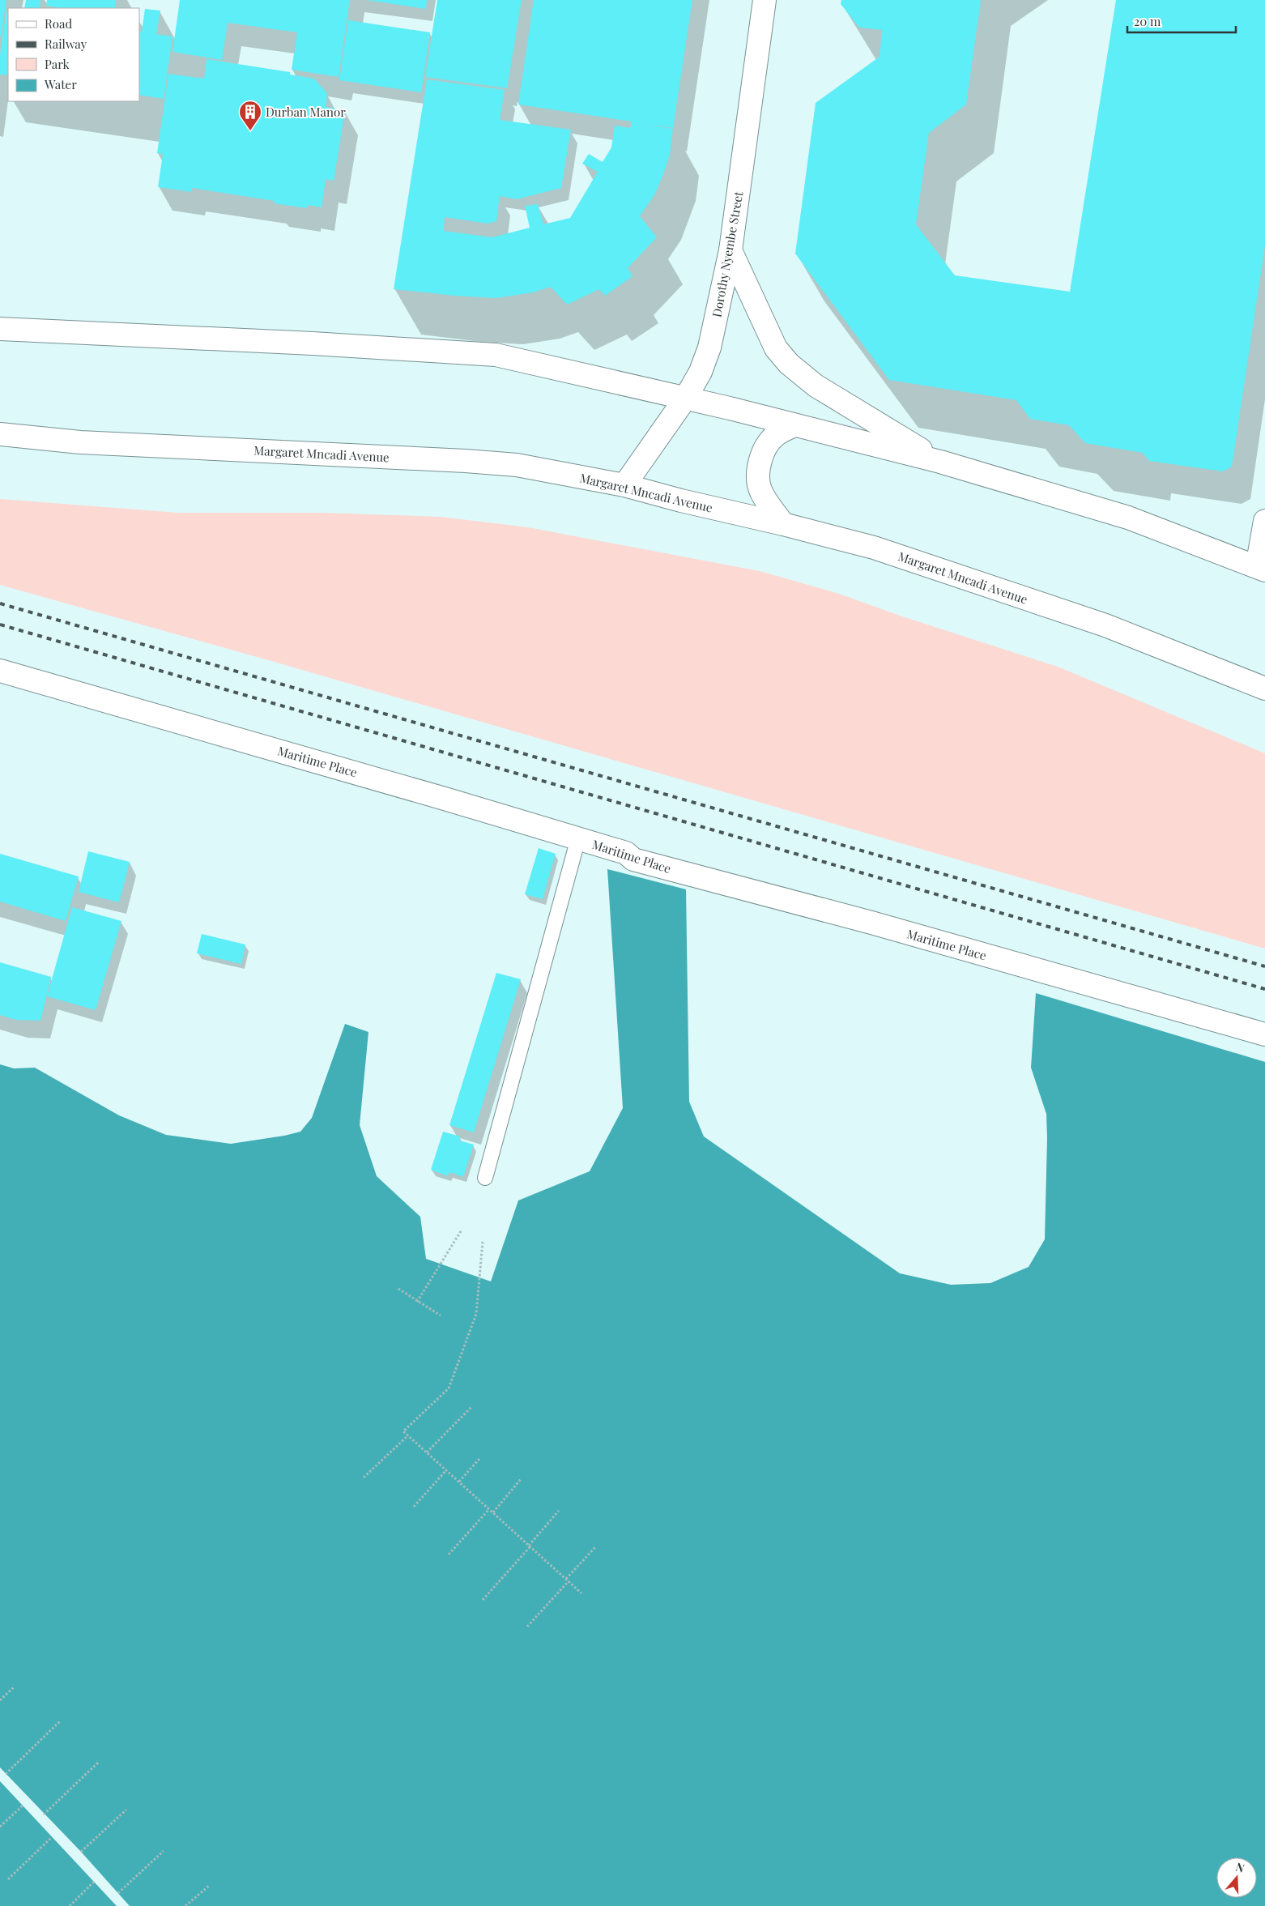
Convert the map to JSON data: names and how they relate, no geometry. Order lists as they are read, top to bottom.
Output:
{
  "streets": {
    "main road": ["Dorothy Nyembe Street", "Margaret Mncadi Avenue", "Maritime Place"]
  },
  "crossings": [
    ["Dorothy Nyembe Street", "Margaret Mncadi Avenue"]
  ],
  "places": {
    "building": ["Durban Manor"]
  },
  "legend": [
    "Road",
    "Railway",
    "Park",
    "Water"
  ],
  "scale_bar": "20 m",
  "north": "top"
}
